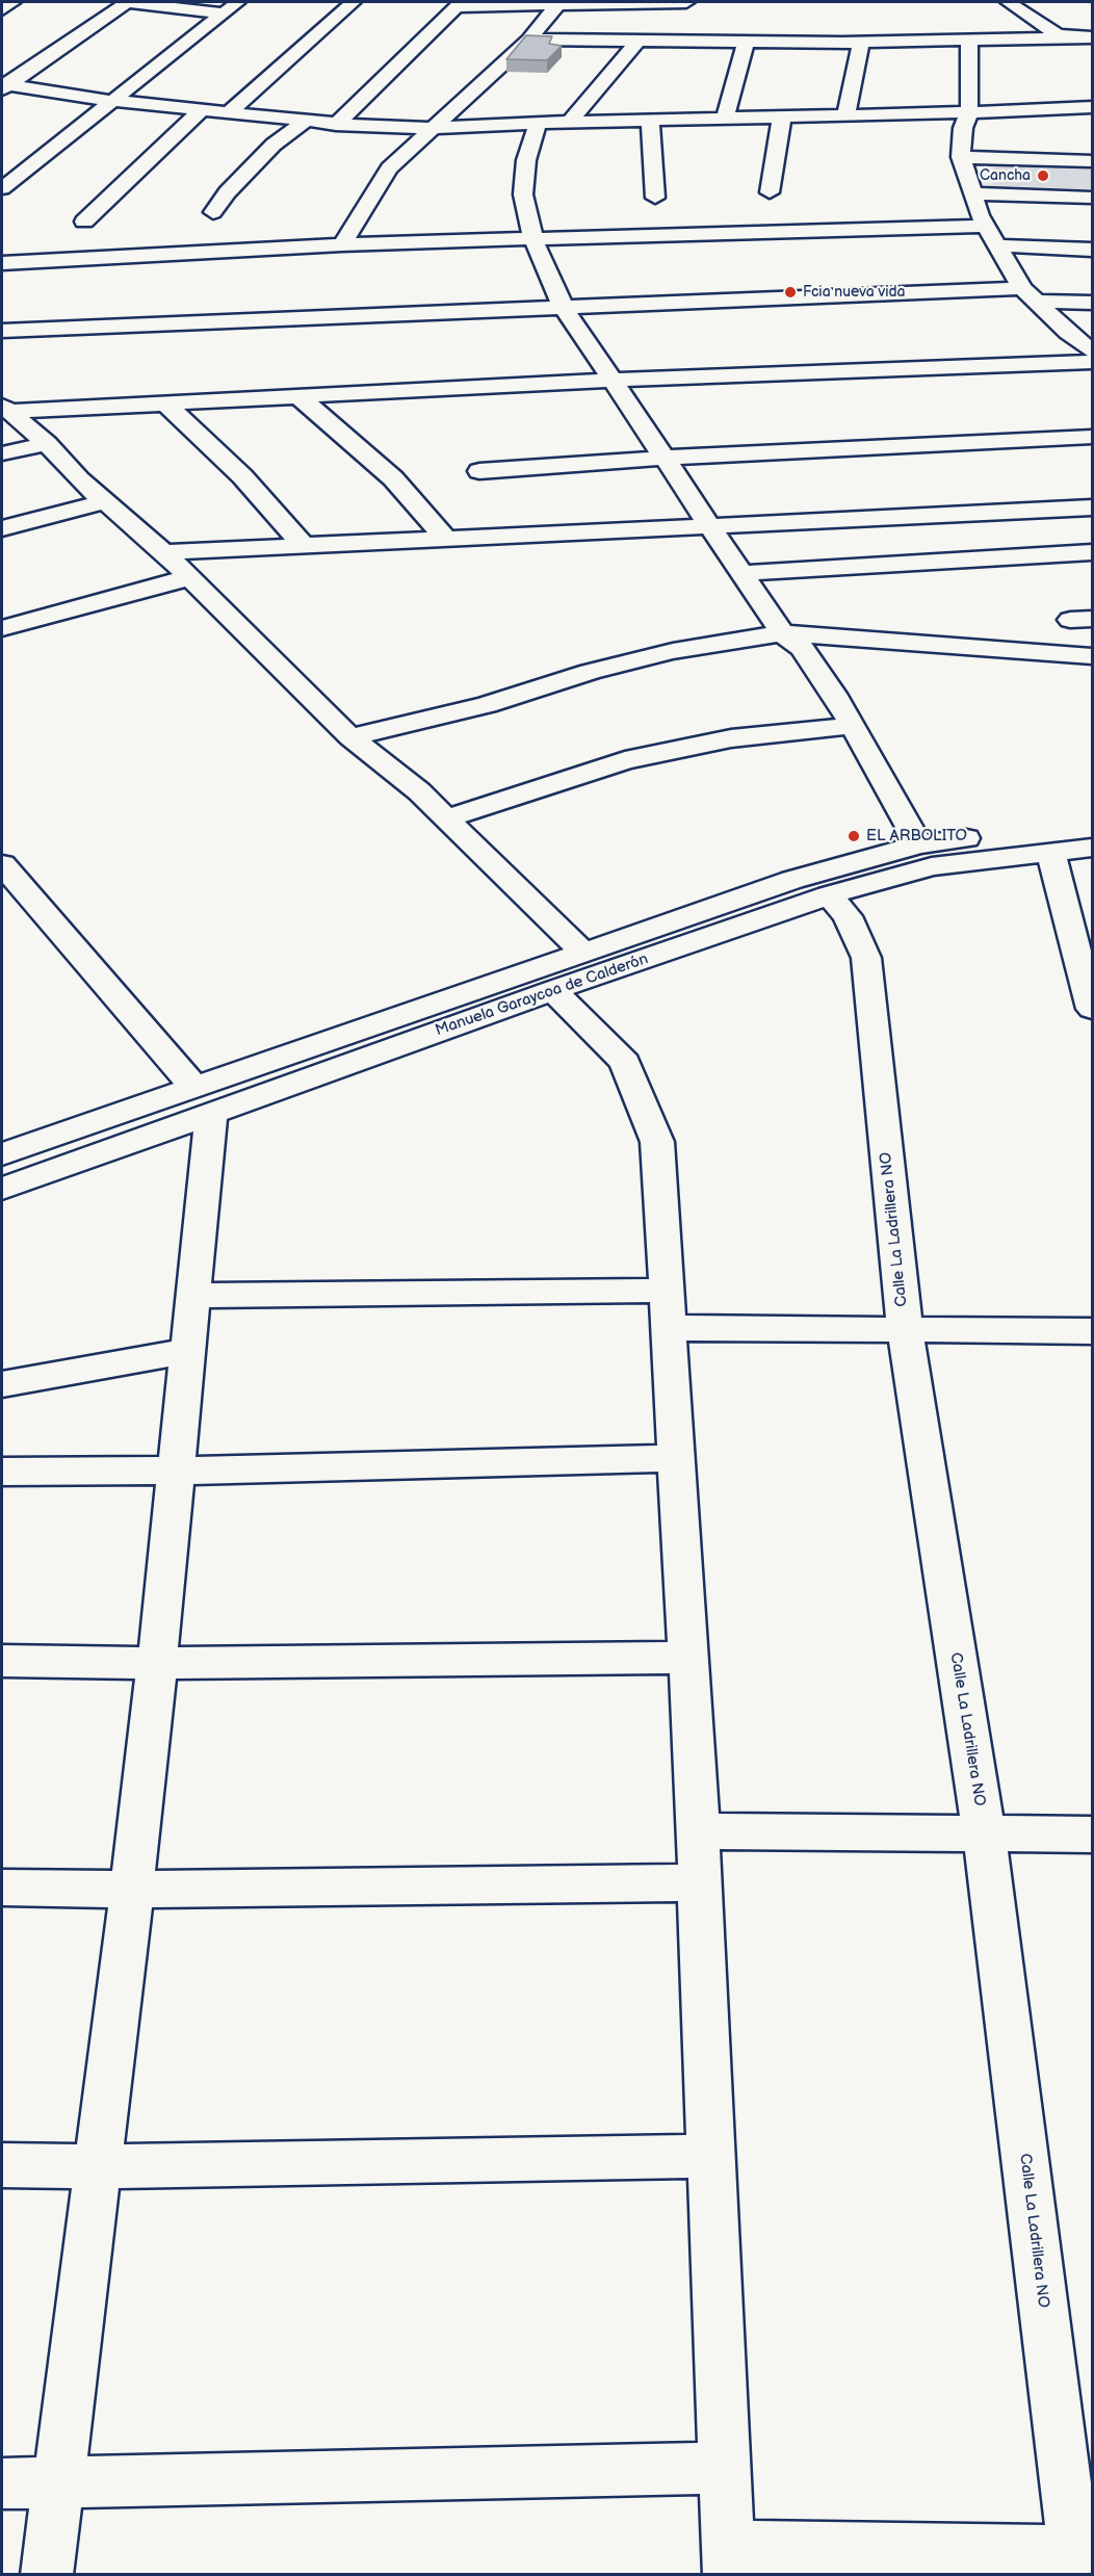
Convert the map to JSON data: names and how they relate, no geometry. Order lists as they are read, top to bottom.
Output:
{
  "streets": {
    "street": ["Manuela Garaycoa de Calderón", "Calle La Ladrillera NO"]
  },
  "crossings": [
    ["Manuela Garaycoa de Calderón", "Calle La Ladrillera NO"]
  ],
  "places": ["Cancha", "Fcia nueva vida", "EL ARBOLITO"]
}
